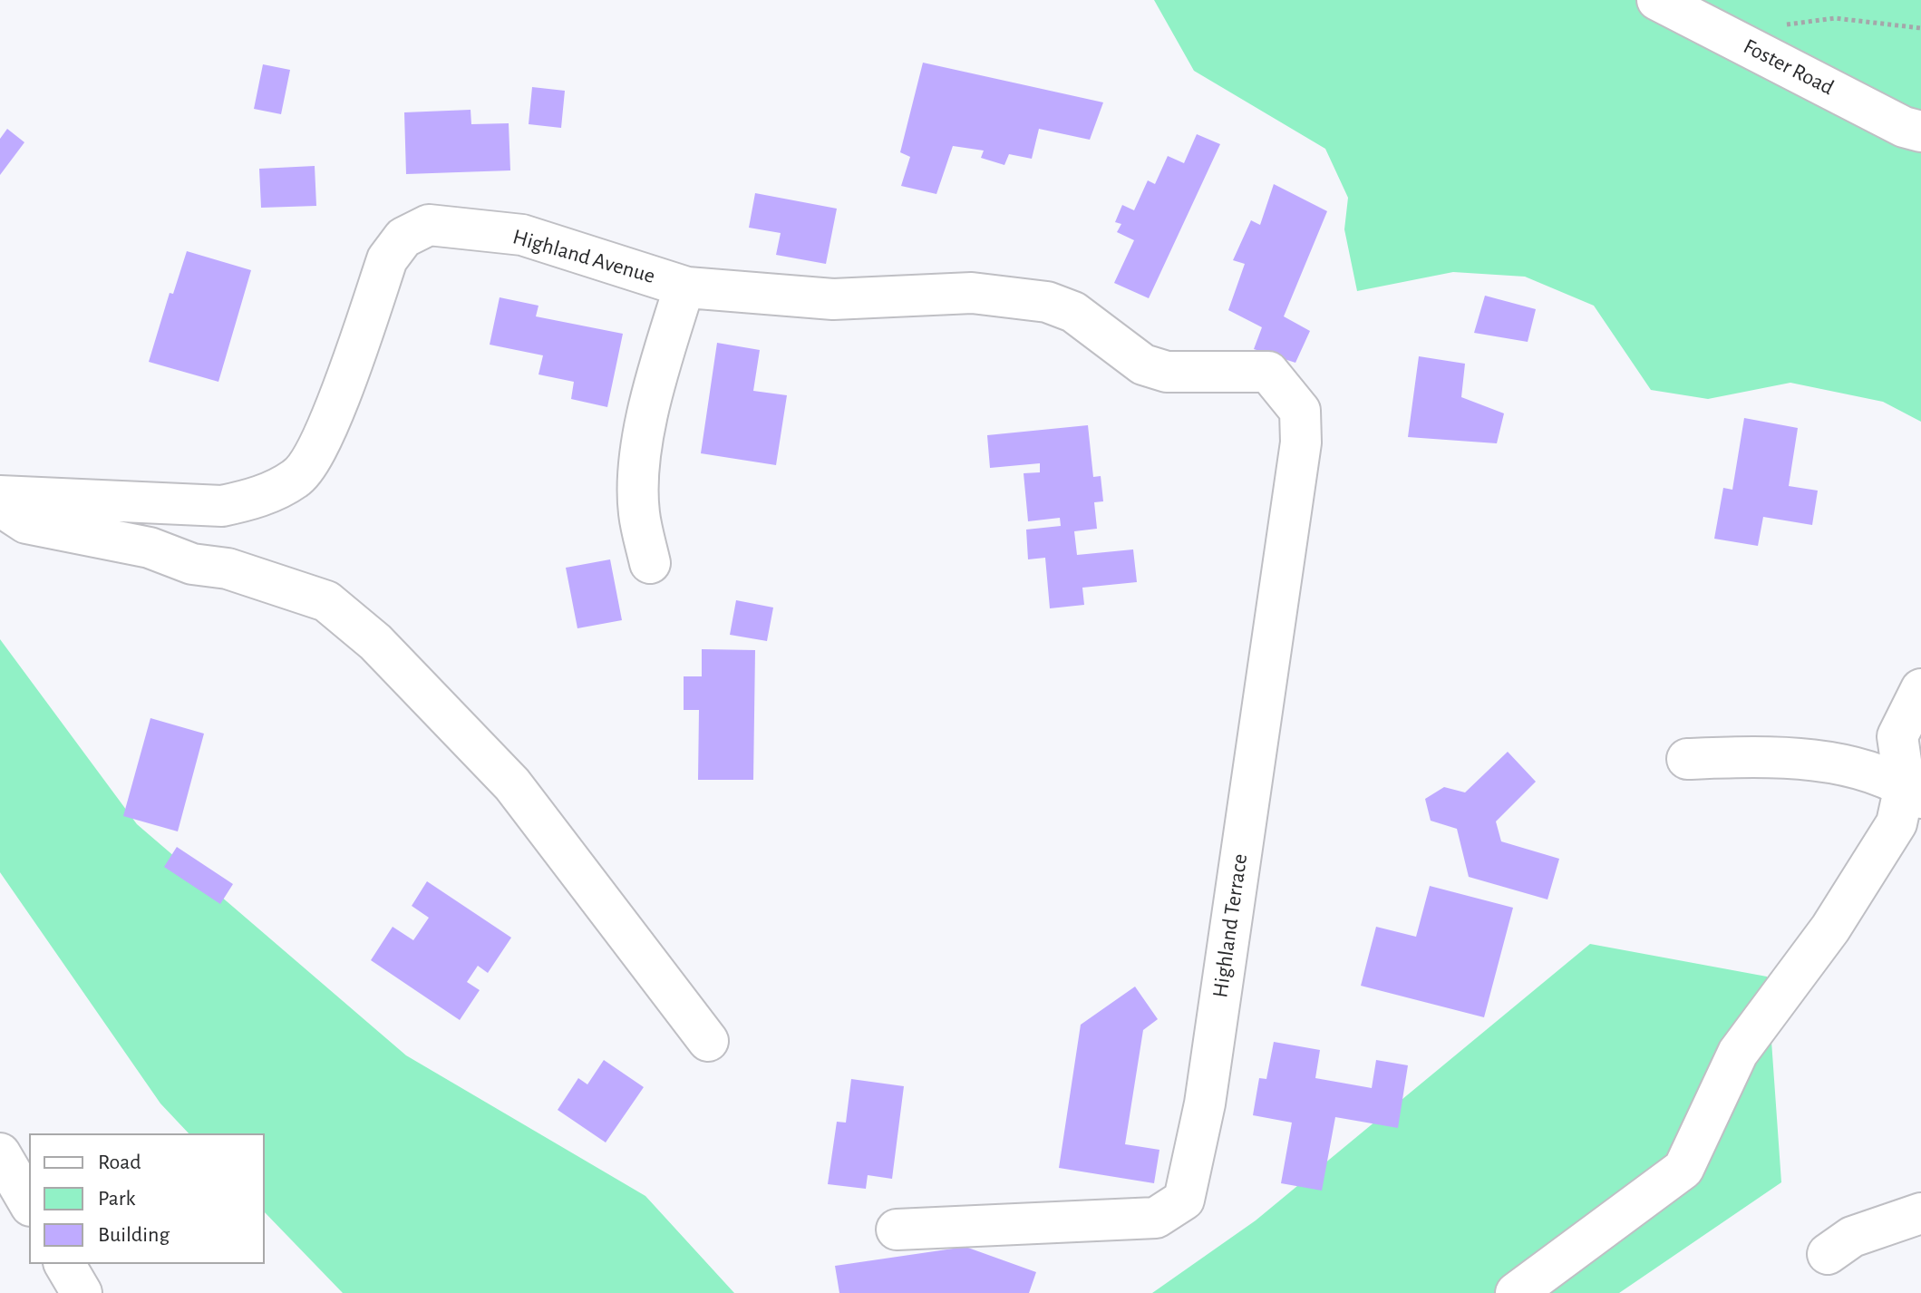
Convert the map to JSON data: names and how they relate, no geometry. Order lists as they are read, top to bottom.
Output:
{
  "streets": {
    "street": ["Foster Road", "Highland Avenue", "Highland Terrace"]
  },
  "crossings": [
    ["Highland Avenue", "Highland Terrace"]
  ],
  "legend": ["Road", "Park", "Building"]
}
